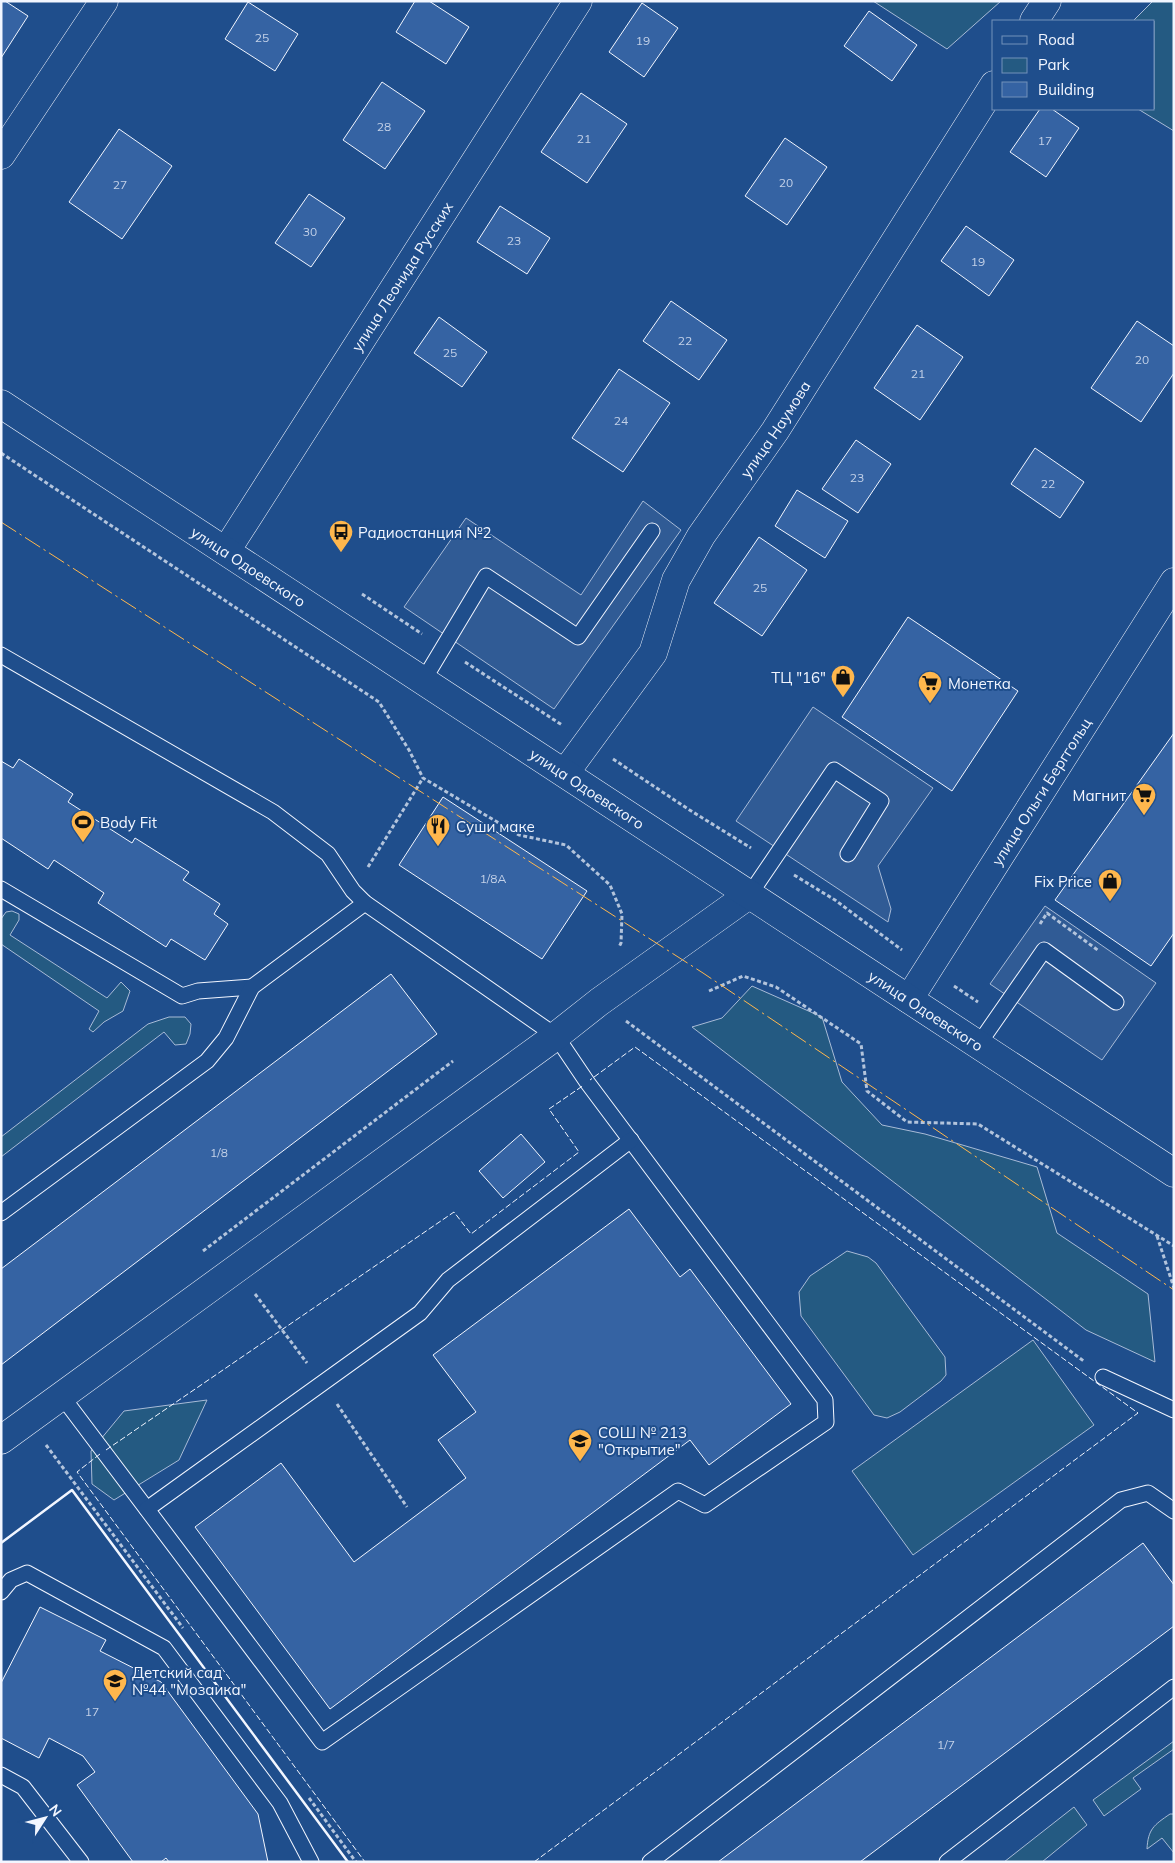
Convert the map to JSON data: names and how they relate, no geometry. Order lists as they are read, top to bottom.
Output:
{
  "streets": {
    "street": [
      "улица Леонида Русских",
      "улица Наумова",
      "улица Одоевского",
      "улица Ольги Берггольц"
    ]
  },
  "crossings": [
    ["улица Леонида Русских", "улица Одоевского"],
    ["улица Наумова", "улица Одоевского"],
    ["улица Одоевского", "улица Ольги Берггольц"]
  ],
  "places": {
    "bus stop": ["Радиостанция №2"],
    "shop": ["ТЦ \"16\"", "Fix Price"],
    "supermarket": ["Монетка", "Магнит"],
    "sports": ["Body Fit"],
    "restaurant": ["Суши маке"],
    "school or university": ["СОШ № 213 \"Открытие\"", "Детский сад №44 \"Мозаика\""]
  },
  "house_numbers": [
    "25",
    "19",
    "28",
    "21",
    "17",
    "20",
    "27",
    "30",
    "23",
    "19",
    "22",
    "25",
    "20",
    "21",
    "24",
    "23",
    "22",
    "25",
    "1/8А",
    "1/8",
    "17",
    "1/7"
  ],
  "legend": ["Road", "Park", "Building"],
  "north": "top right"
}
